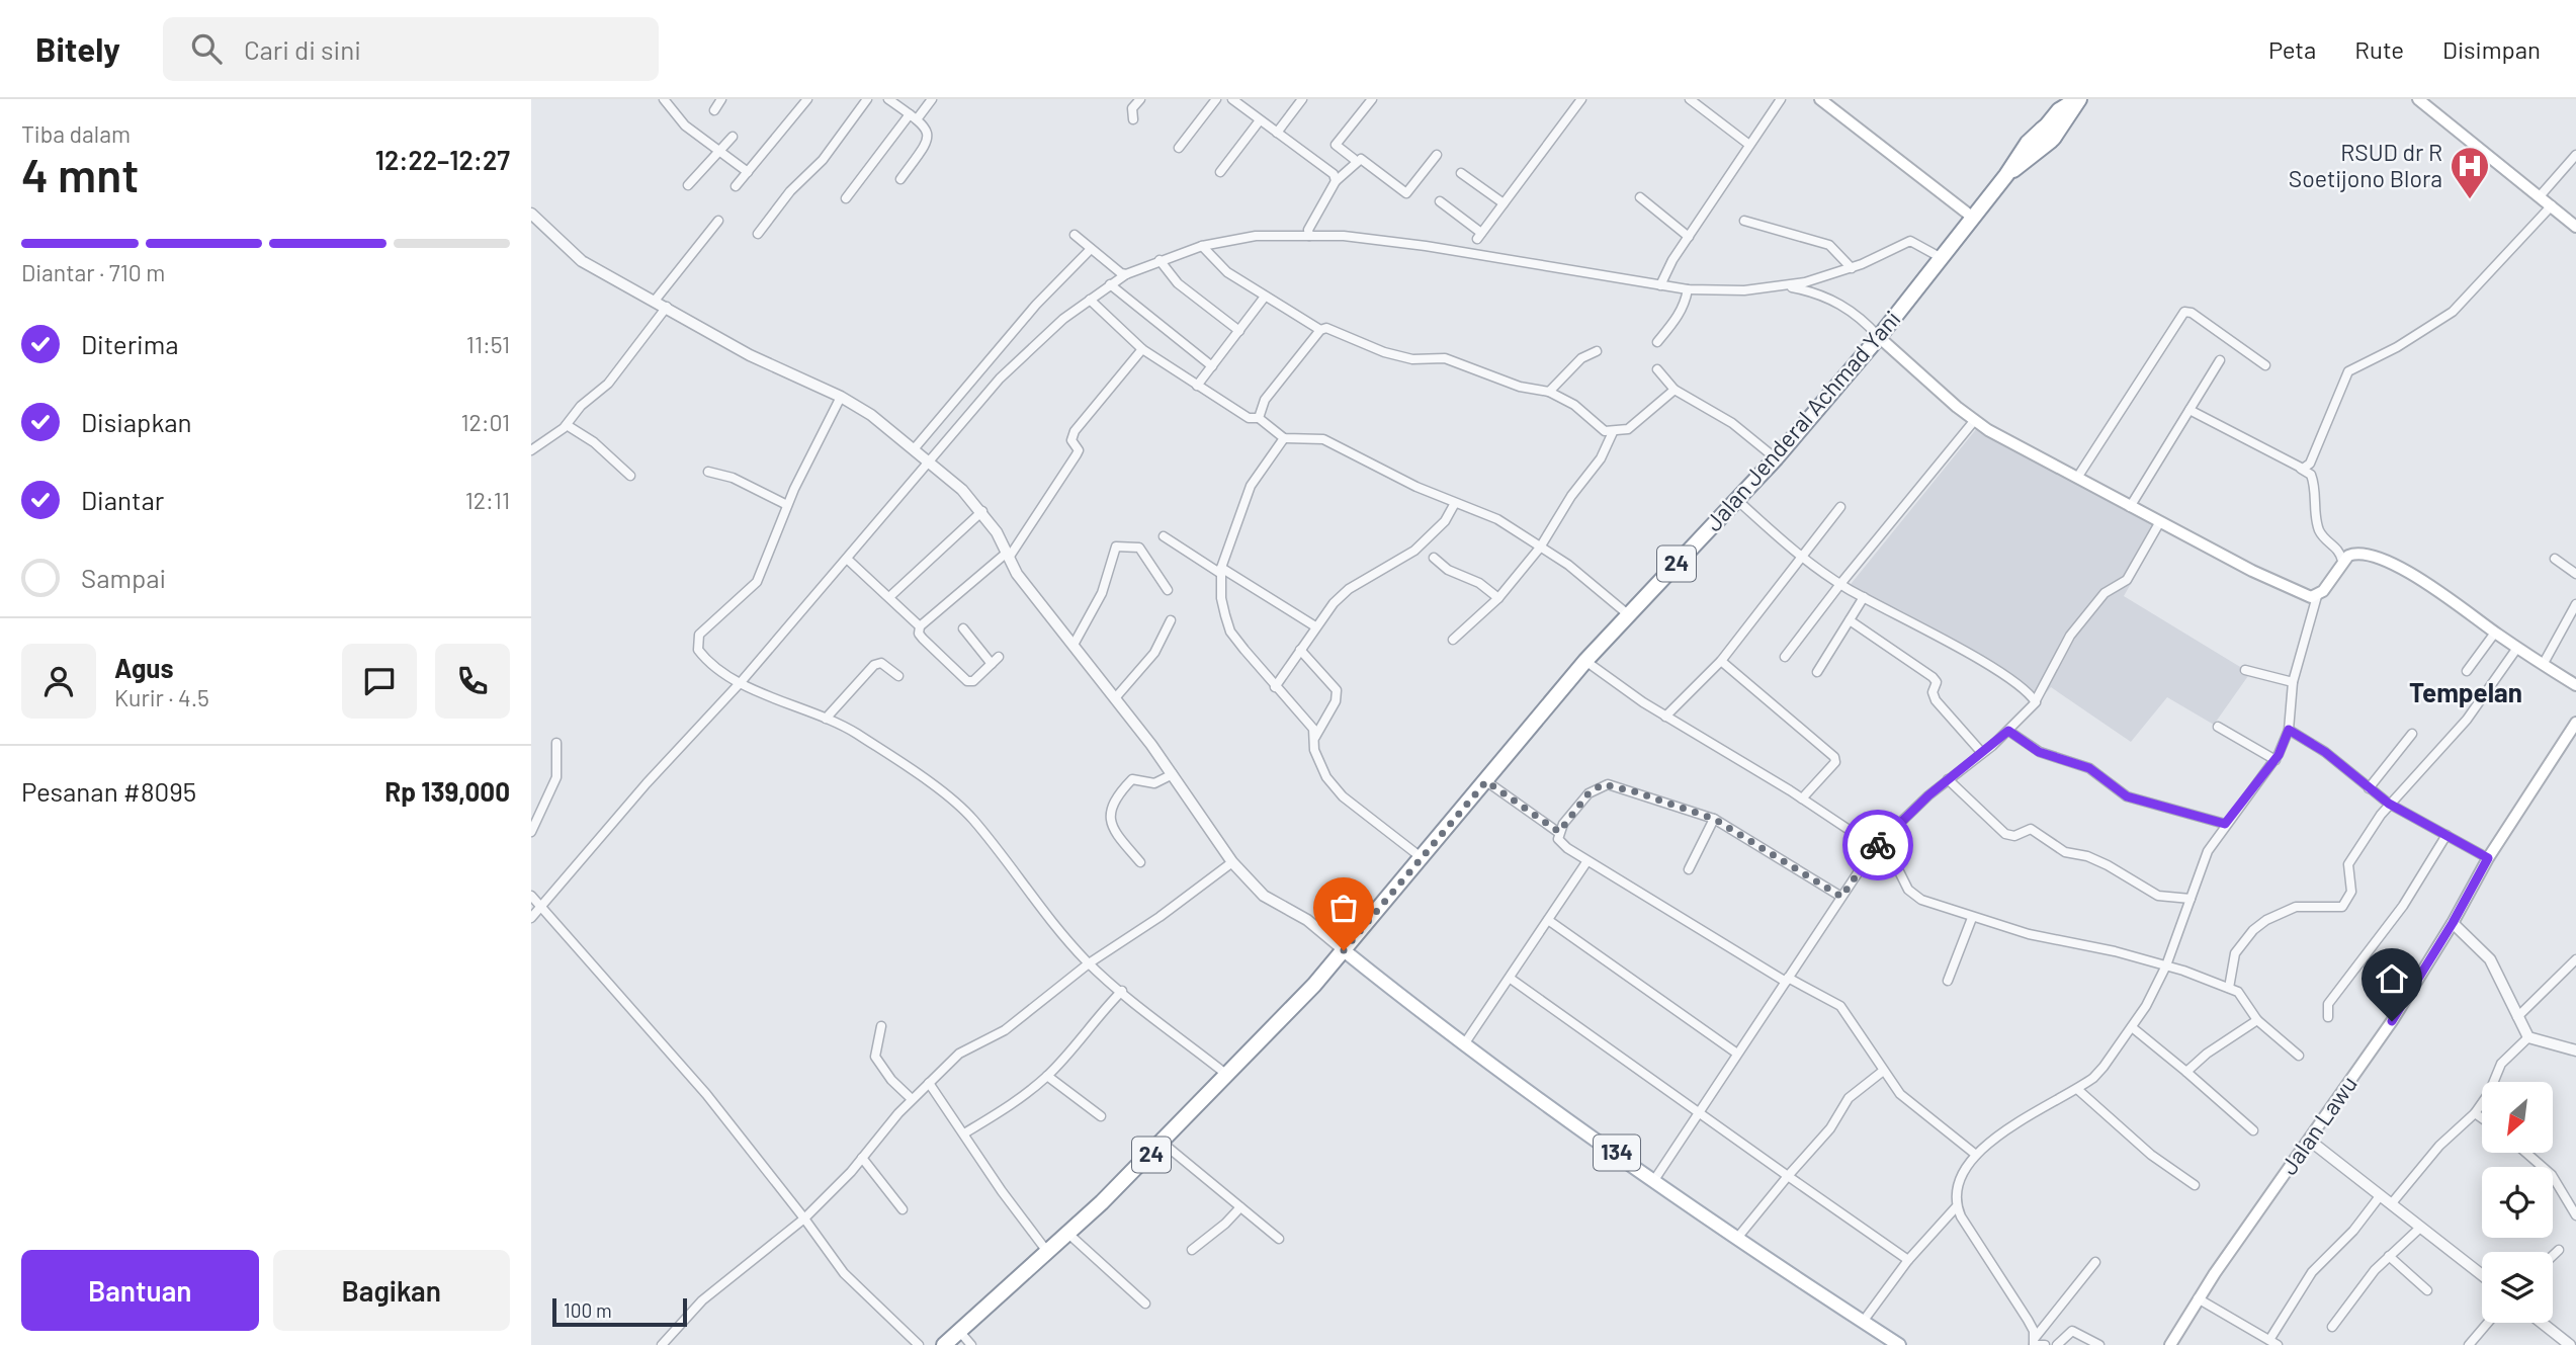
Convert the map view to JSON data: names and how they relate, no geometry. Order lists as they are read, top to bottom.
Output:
{
  "streets": {
    "highway": ["Jalan Jenderal Achmad Yani", "24"],
    "main road": ["Jalan Lawu", "134"]
  },
  "crossings": [
    ["Jalan Jenderal Achmad Yani", "24"],
    ["Jalan Jenderal Achmad Yani", "134"],
    ["24", "134"]
  ],
  "districts": ["Tempelan"],
  "places": {
    "hospital": ["RSUD dr R Soetijono Blora"]
  },
  "scale_bar": "100 m",
  "north": "bottom left",
  "page": {
    "header": "Bitely",
    "search": "Cari di sini",
    "nav": ["Peta", "Rute", "Disimpan"],
    "heading": ["4 mnt", "Tiba dalam", "12:22–12:27"],
    "panel": [
      "Agus",
      "Kurir · 4.5",
      "Pesanan #8095",
      "Rp 139,000"
    ],
    "bar": "Diantar · 710 m",
    "list": [
      ["Diterima", "11:51"],
      ["Disiapkan", "12:01"],
      ["Diantar", "12:11"],
      "Sampai"
    ],
    "buttons": ["Bantuan", "Bagikan"],
    "scale": "100 m"
  }
}
